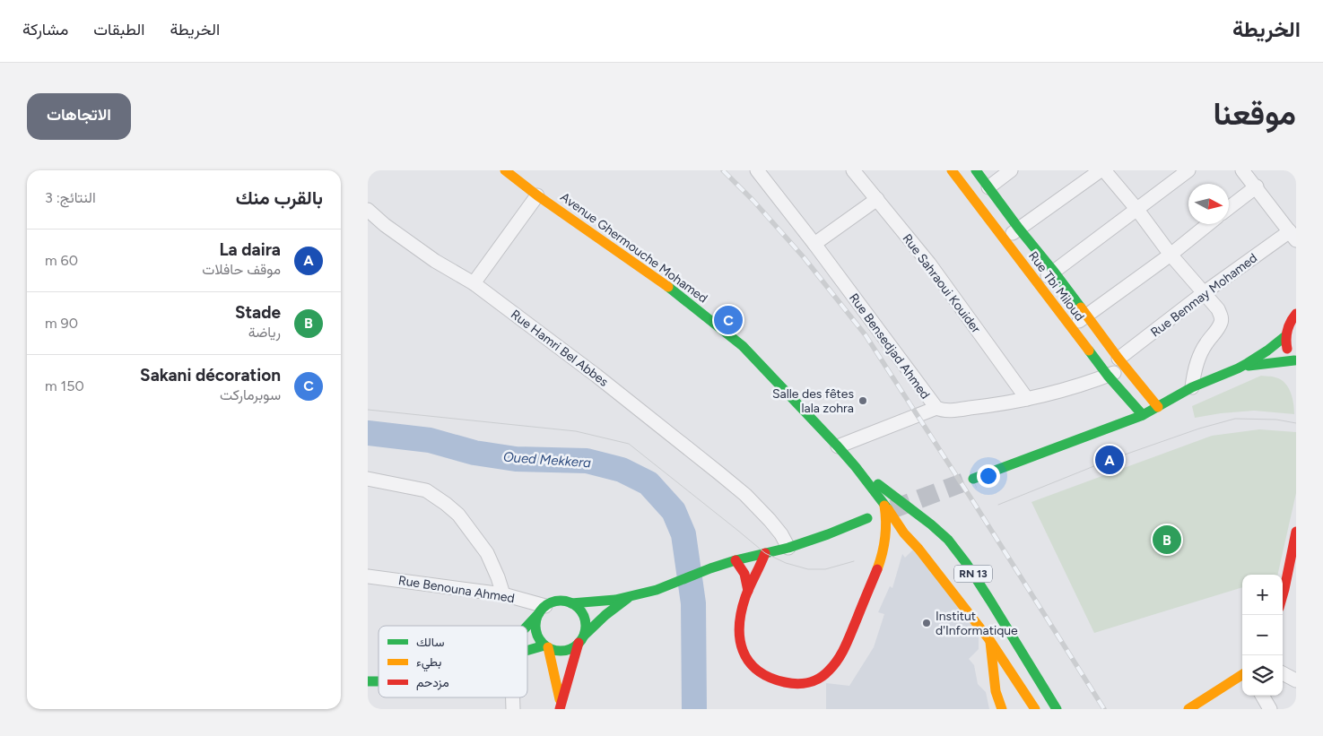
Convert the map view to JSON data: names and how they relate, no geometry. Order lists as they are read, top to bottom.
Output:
{
  "streets": {
    "main road": ["Avenue Ghermouche Mohamed", "Rue Tbi Miloud", "RN 13"],
    "street": [
      "Rue Sahraoui Kouider",
      "Rue Benmay Mohamed",
      "Rue Bensedjad Ahmed",
      "Rue Hamri Bel Abbes",
      "Rue Benouna Ahmed"
    ]
  },
  "crossings": [
    ["Avenue Ghermouche Mohamed", "RN 13"],
    ["Rue Sahraoui Kouider", "Rue Bensedjad Ahmed"],
    ["Rue Tbi Miloud", "Rue Bensedjad Ahmed"],
    ["Rue Benmay Mohamed", "Rue Bensedjad Ahmed"]
  ],
  "water": ["Oued Mekkera"],
  "places": ["Salle des fêtes lala zohra", "Institut d'Informatique"],
  "legend": ["سالك", "بطيء", "مزدحم"],
  "north": "right",
  "page": {
    "header": "الخريطة",
    "nav": ["الخريطة", "الطبقات", "مشاركة"],
    "title": "موقعنا",
    "buttons": "الاتجاهات",
    "heading": ["بالقرب منك", "النتائج: 3"],
    "list": [
      {
        "mark": "A",
        "name": "La daira",
        "note": "موقف حافلات",
        "value": "60 m"
      },
      {
        "mark": "B",
        "name": "Stade",
        "note": "رياضة",
        "value": "90 m"
      },
      {
        "mark": "C",
        "name": "Sakani décoration",
        "note": "سوبرماركت",
        "value": "150 m"
      }
    ],
    "pins": ["C", "A", "B"],
    "map_buttons": ["+", "−"]
  }
}
